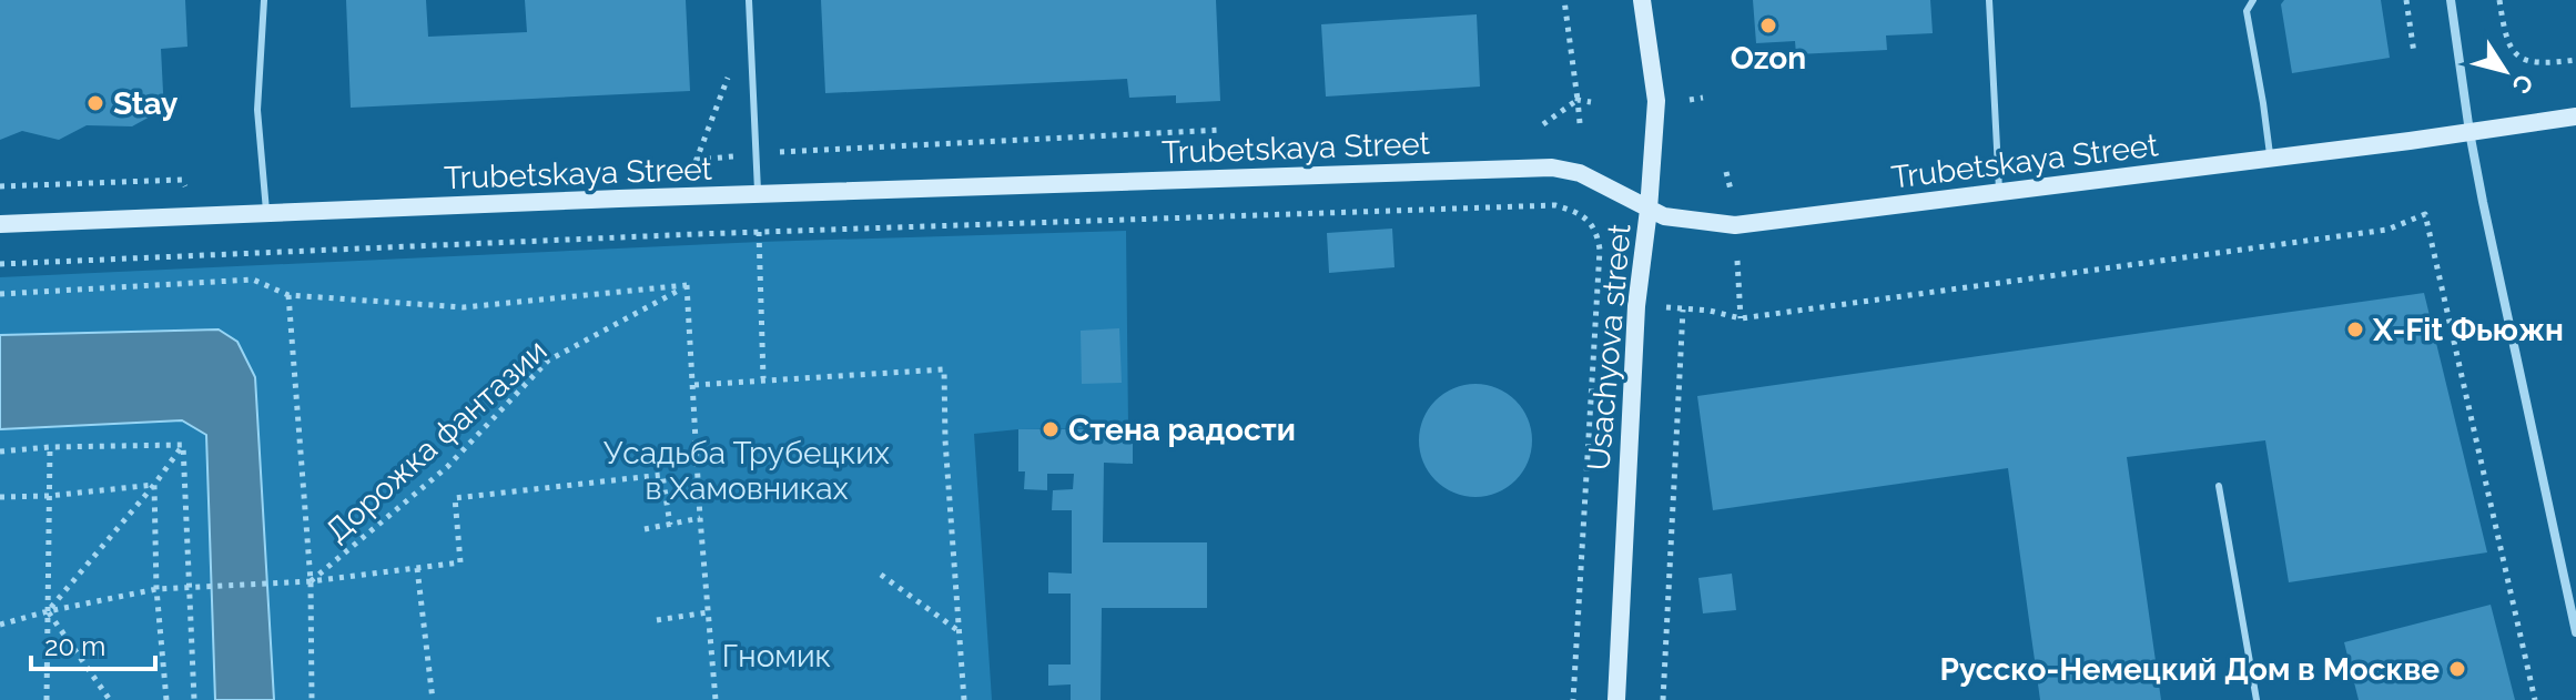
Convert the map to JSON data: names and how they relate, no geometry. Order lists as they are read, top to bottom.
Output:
{
  "streets": {
    "street": ["Trubetskaya Street", "Usachyova street"],
    "path": ["Дорожка фантазии"]
  },
  "crossings": [
    ["Trubetskaya Street", "Usachyova street"]
  ],
  "parks": ["Усадьба Трубецких в Хамовниках", "Гномик"],
  "places": [
    "Ozon",
    "Stay",
    "X-Fit Фьюжн",
    "Стена радости",
    "Русско-Немецкий Дом в Москве"
  ],
  "scale_bar": "20 m",
  "north": "bottom right"
}
